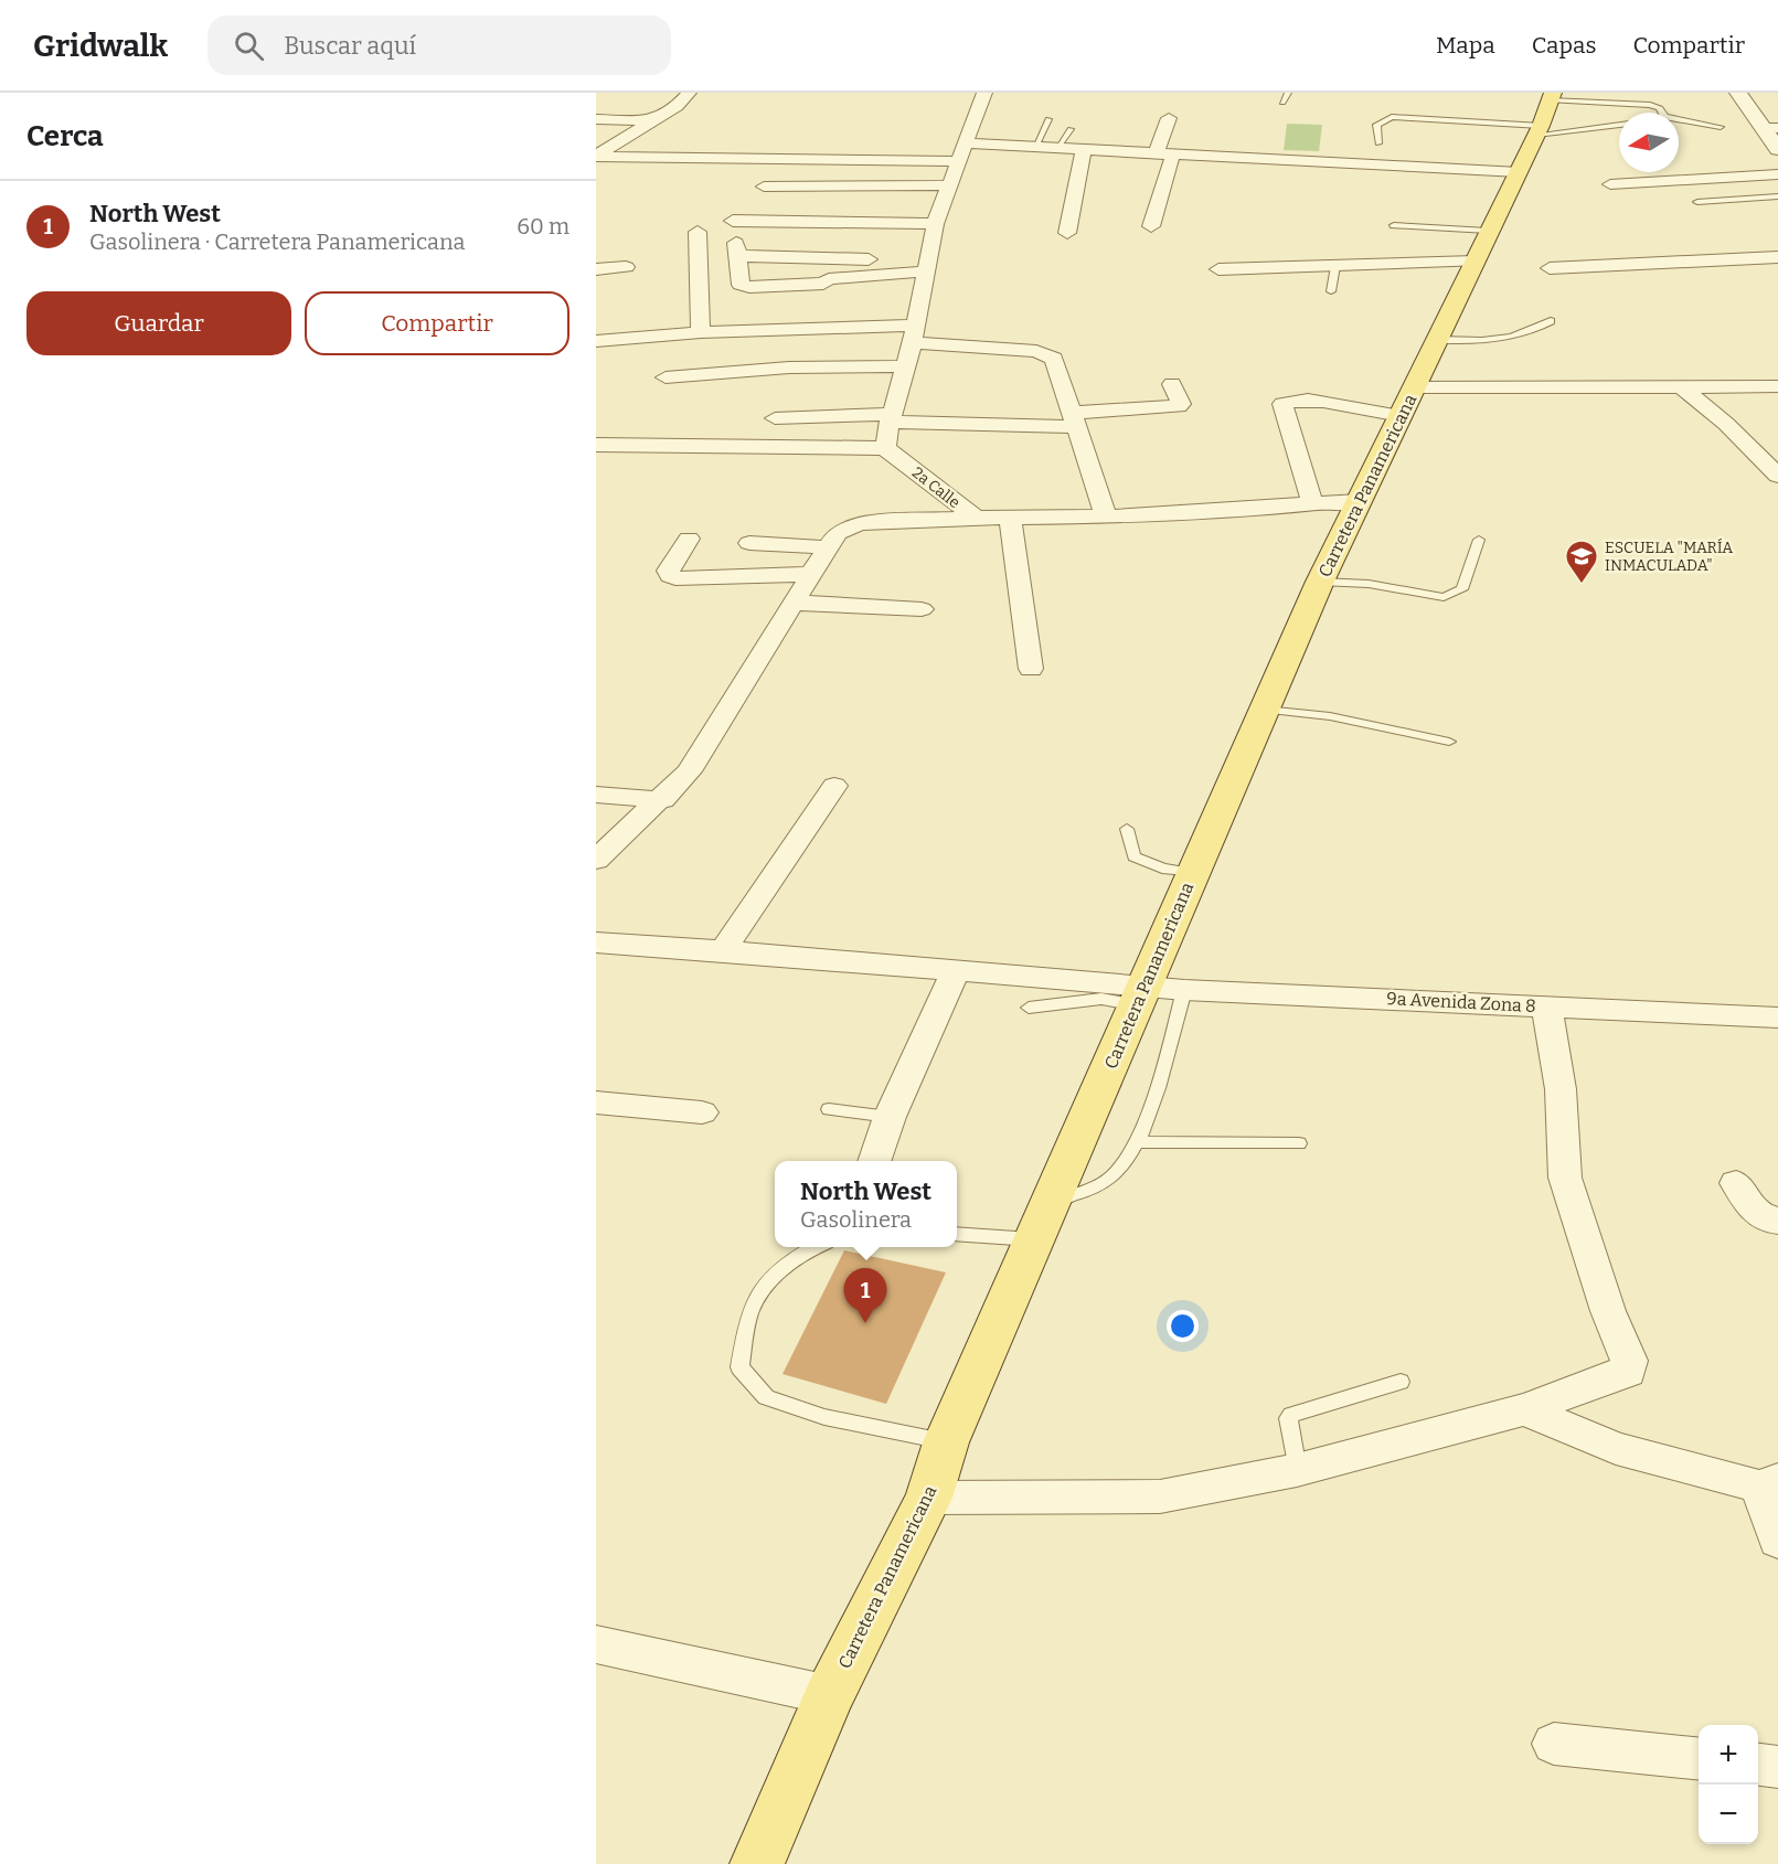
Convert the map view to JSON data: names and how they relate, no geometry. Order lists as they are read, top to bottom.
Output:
{
  "streets": {
    "main road": ["Carretera Panamericana"],
    "street": ["2a Calle", "9a Avenida Zona 8"]
  },
  "crossings": [
    ["Carretera Panamericana", "2a Calle"],
    ["Carretera Panamericana", "9a Avenida Zona 8"]
  ],
  "places": {
    "school or university": ["ESCUELA \"MARÍA INMACULADA\""]
  },
  "north": "left",
  "page": {
    "header": "Gridwalk",
    "search": "Buscar aquí",
    "nav": ["Mapa", "Capas", "Compartir"],
    "heading": "Cerca",
    "list": [
      {
        "mark": "1",
        "name": "North West",
        "note": "Gasolinera · Carretera Panamericana",
        "value": "60 m"
      }
    ],
    "buttons": ["Guardar", "Compartir"],
    "popup": ["North West", "Gasolinera"],
    "pins": "1",
    "map_buttons": ["+", "−"]
  }
}
